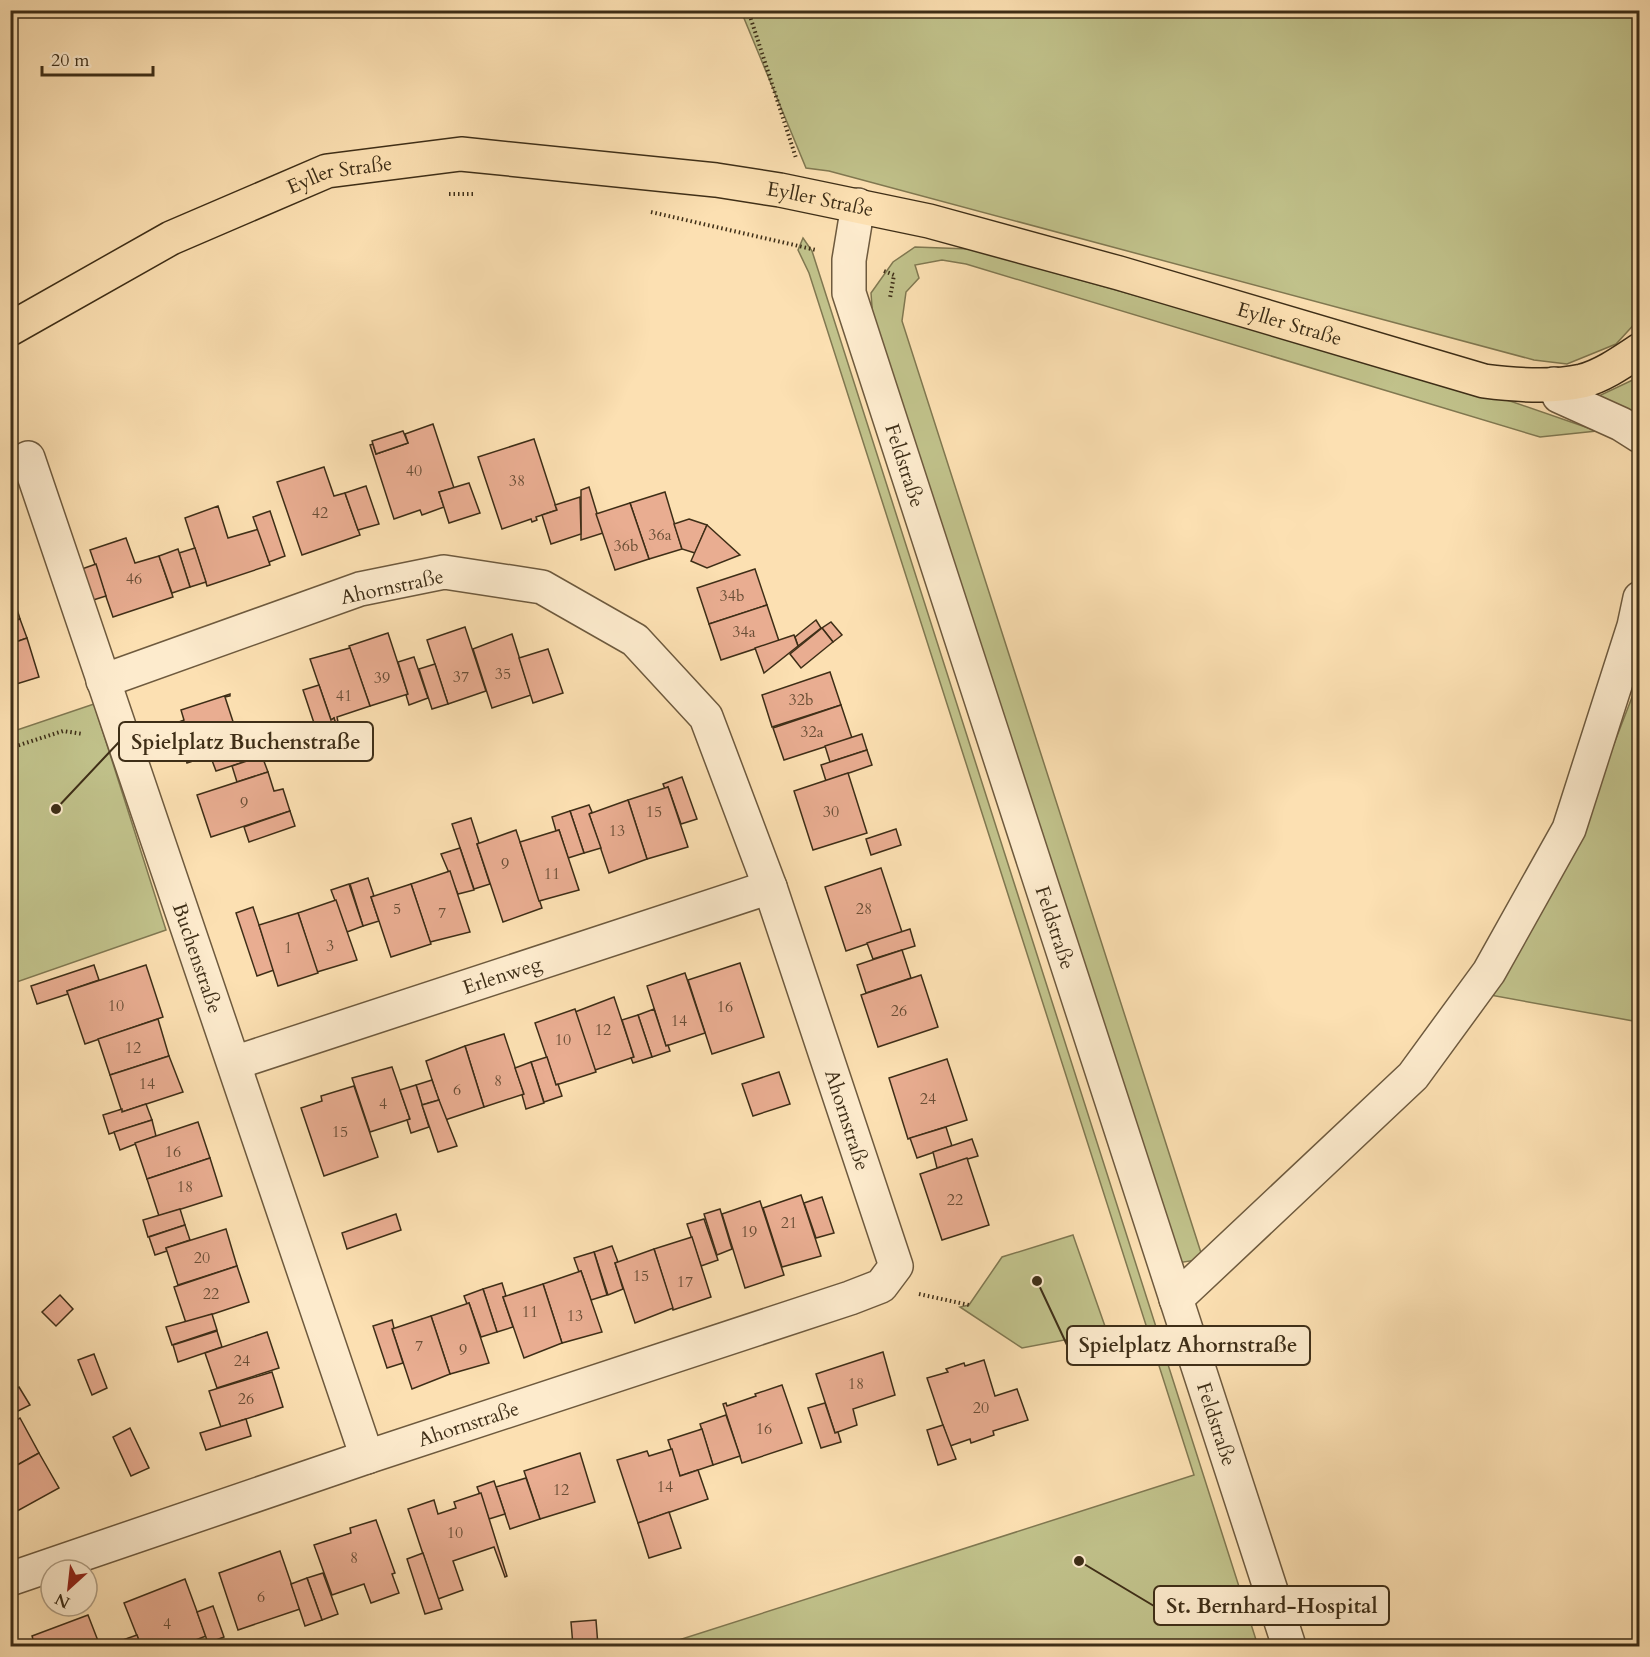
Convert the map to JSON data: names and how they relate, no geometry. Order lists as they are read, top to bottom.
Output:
{
  "streets": {
    "main road": ["Eyller Straße"],
    "street": [
      "Feldstraße",
      "Ahornstraße",
      "Buchenstraße",
      "Erlenweg"
    ]
  },
  "crossings": [
    ["Eyller Straße", "Feldstraße"],
    ["Ahornstraße", "Buchenstraße"],
    ["Ahornstraße", "Erlenweg"],
    ["Buchenstraße", "Erlenweg"]
  ],
  "places": ["Spielplatz Buchenstraße", "Spielplatz Ahornstraße", "St. Bernhard-Hospital"],
  "house_numbers": [
    "40",
    "38",
    "42",
    "36a",
    "36b",
    "46",
    "34b",
    "34a",
    "35",
    "37",
    "39",
    "41",
    "32b",
    "32a",
    "9",
    "15",
    "30",
    "13",
    "9",
    "11",
    "5",
    "28",
    "7",
    "3",
    "1",
    "10",
    "16",
    "26",
    "14",
    "12",
    "10",
    "12",
    "8",
    "14",
    "6",
    "24",
    "4",
    "15",
    "16",
    "18",
    "22",
    "21",
    "19",
    "20",
    "15",
    "17",
    "22",
    "11",
    "13",
    "7",
    "9",
    "24",
    "18",
    "26",
    "20",
    "16",
    "14",
    "12",
    "10",
    "8",
    "6",
    "4"
  ],
  "scale_bar": "20 m",
  "north": "bottom left"
}
